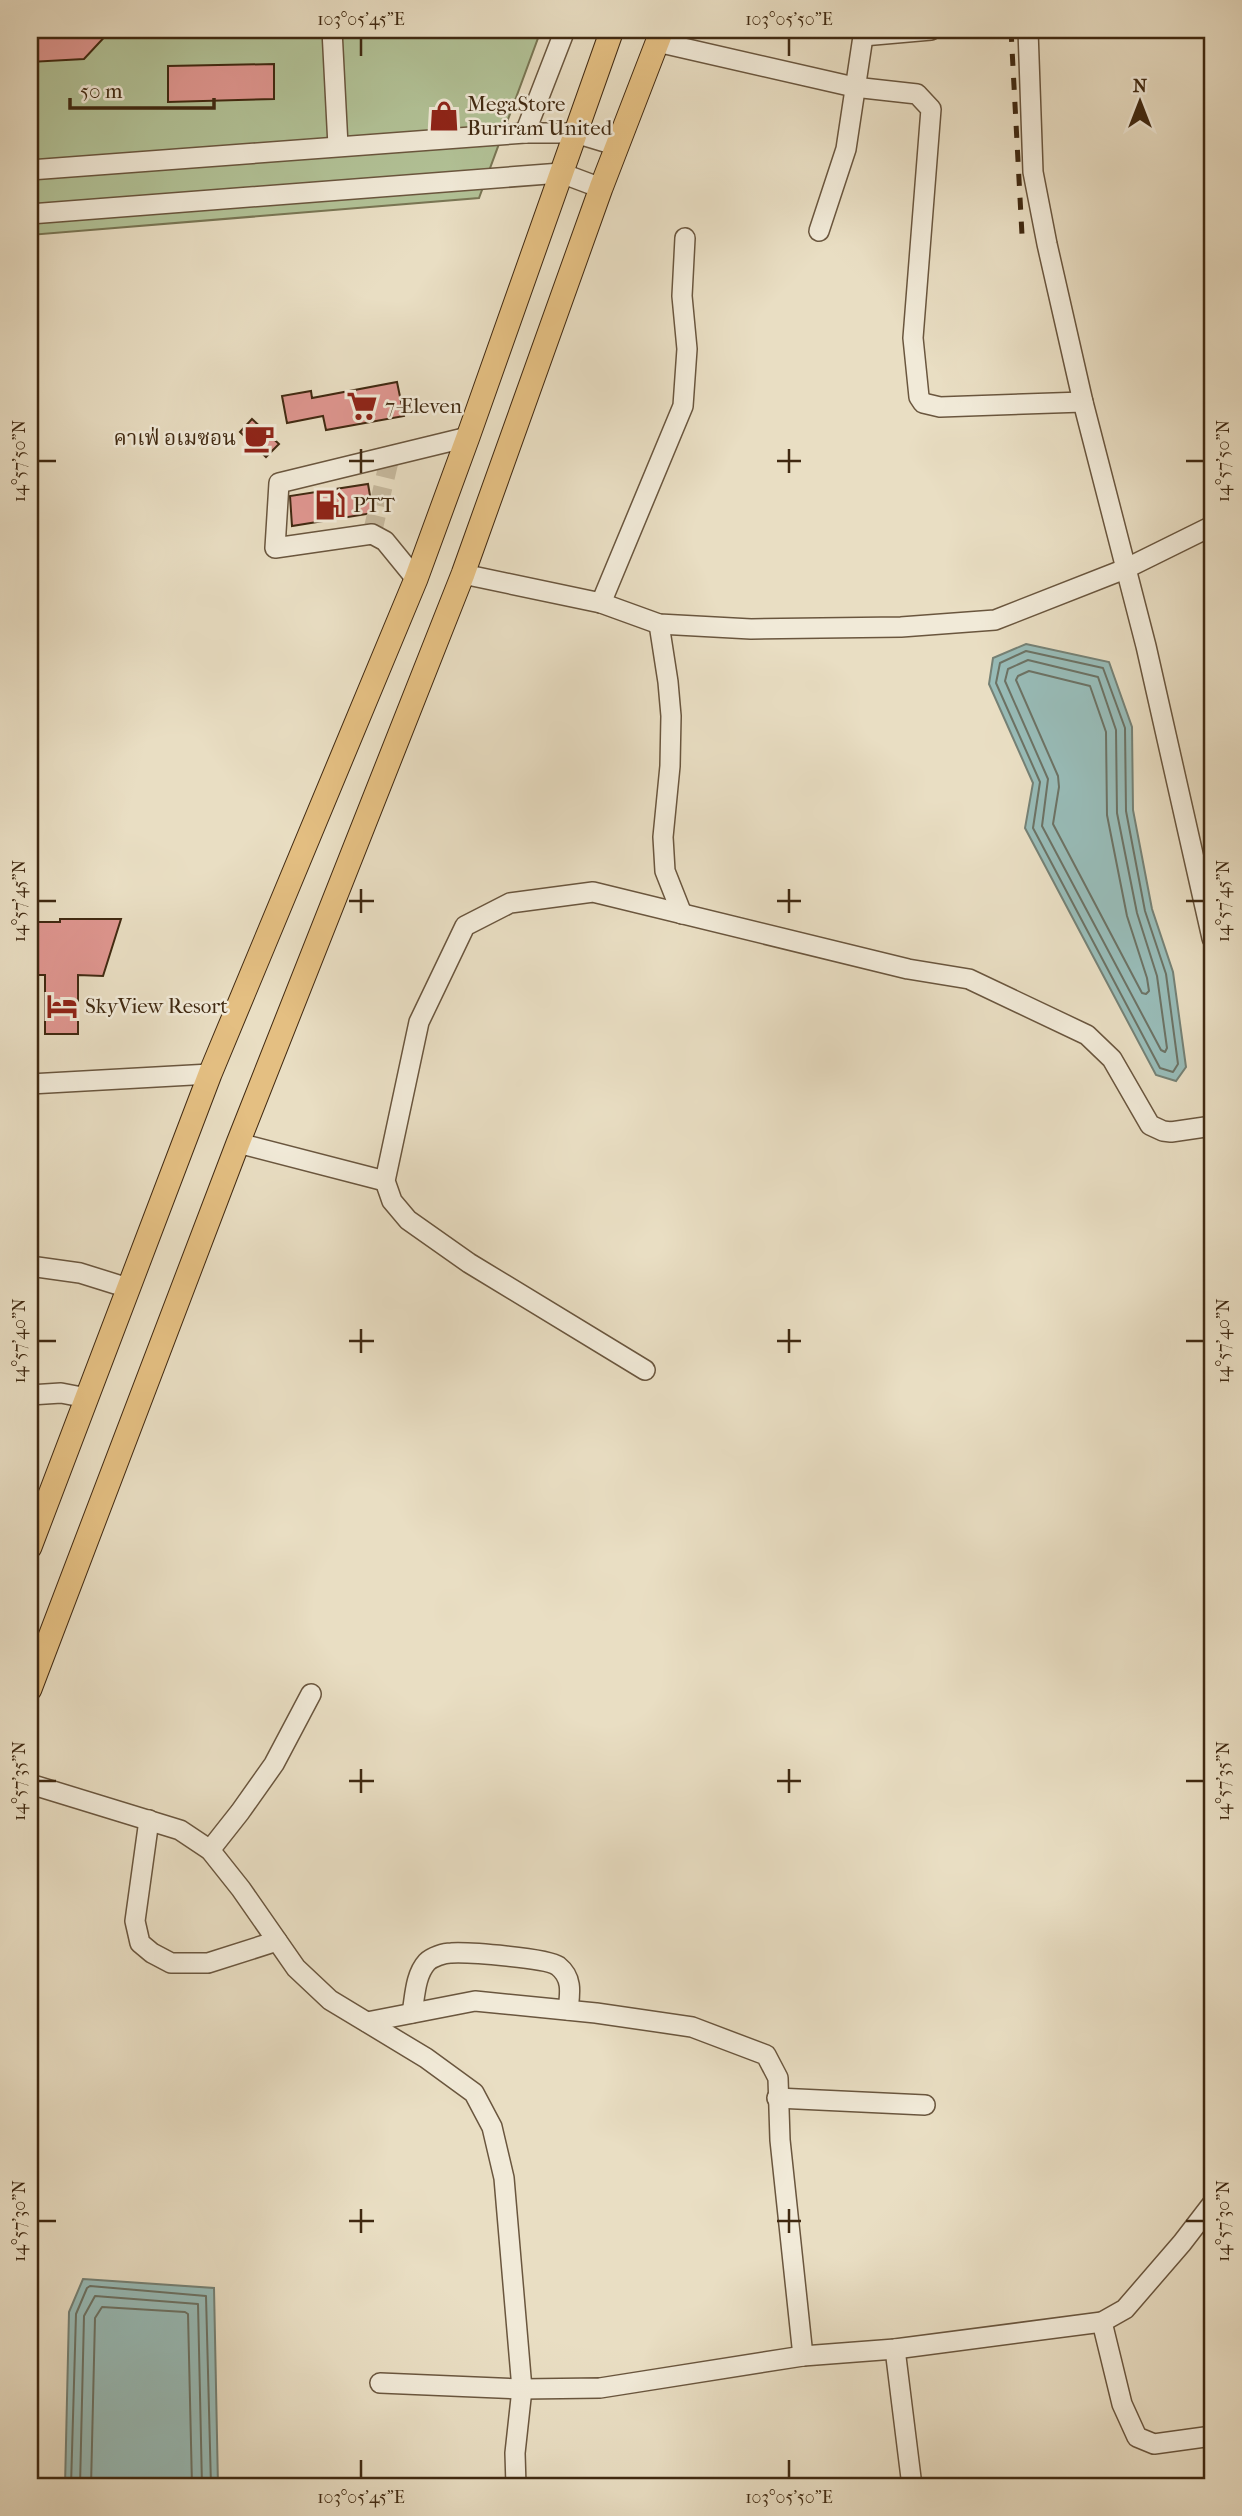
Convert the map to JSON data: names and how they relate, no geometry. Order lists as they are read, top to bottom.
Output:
{
  "places": {
    "shop": ["MegaStore Buriram United"],
    "supermarket": ["7-Eleven"],
    "cafe": ["คาเฟ่ อเมซอน"],
    "fuel station": ["PTT"],
    "hotel": ["SkyView Resort"]
  },
  "scale_bar": "50 m",
  "north": "top",
  "coordinates": [
    "103°05'45\"E",
    "103°05'50\"E",
    "14°57'50\"N",
    "14°57'45\"N",
    "14°57'40\"N",
    "14°57'35\"N",
    "14°57'30\"N"
  ]
}
